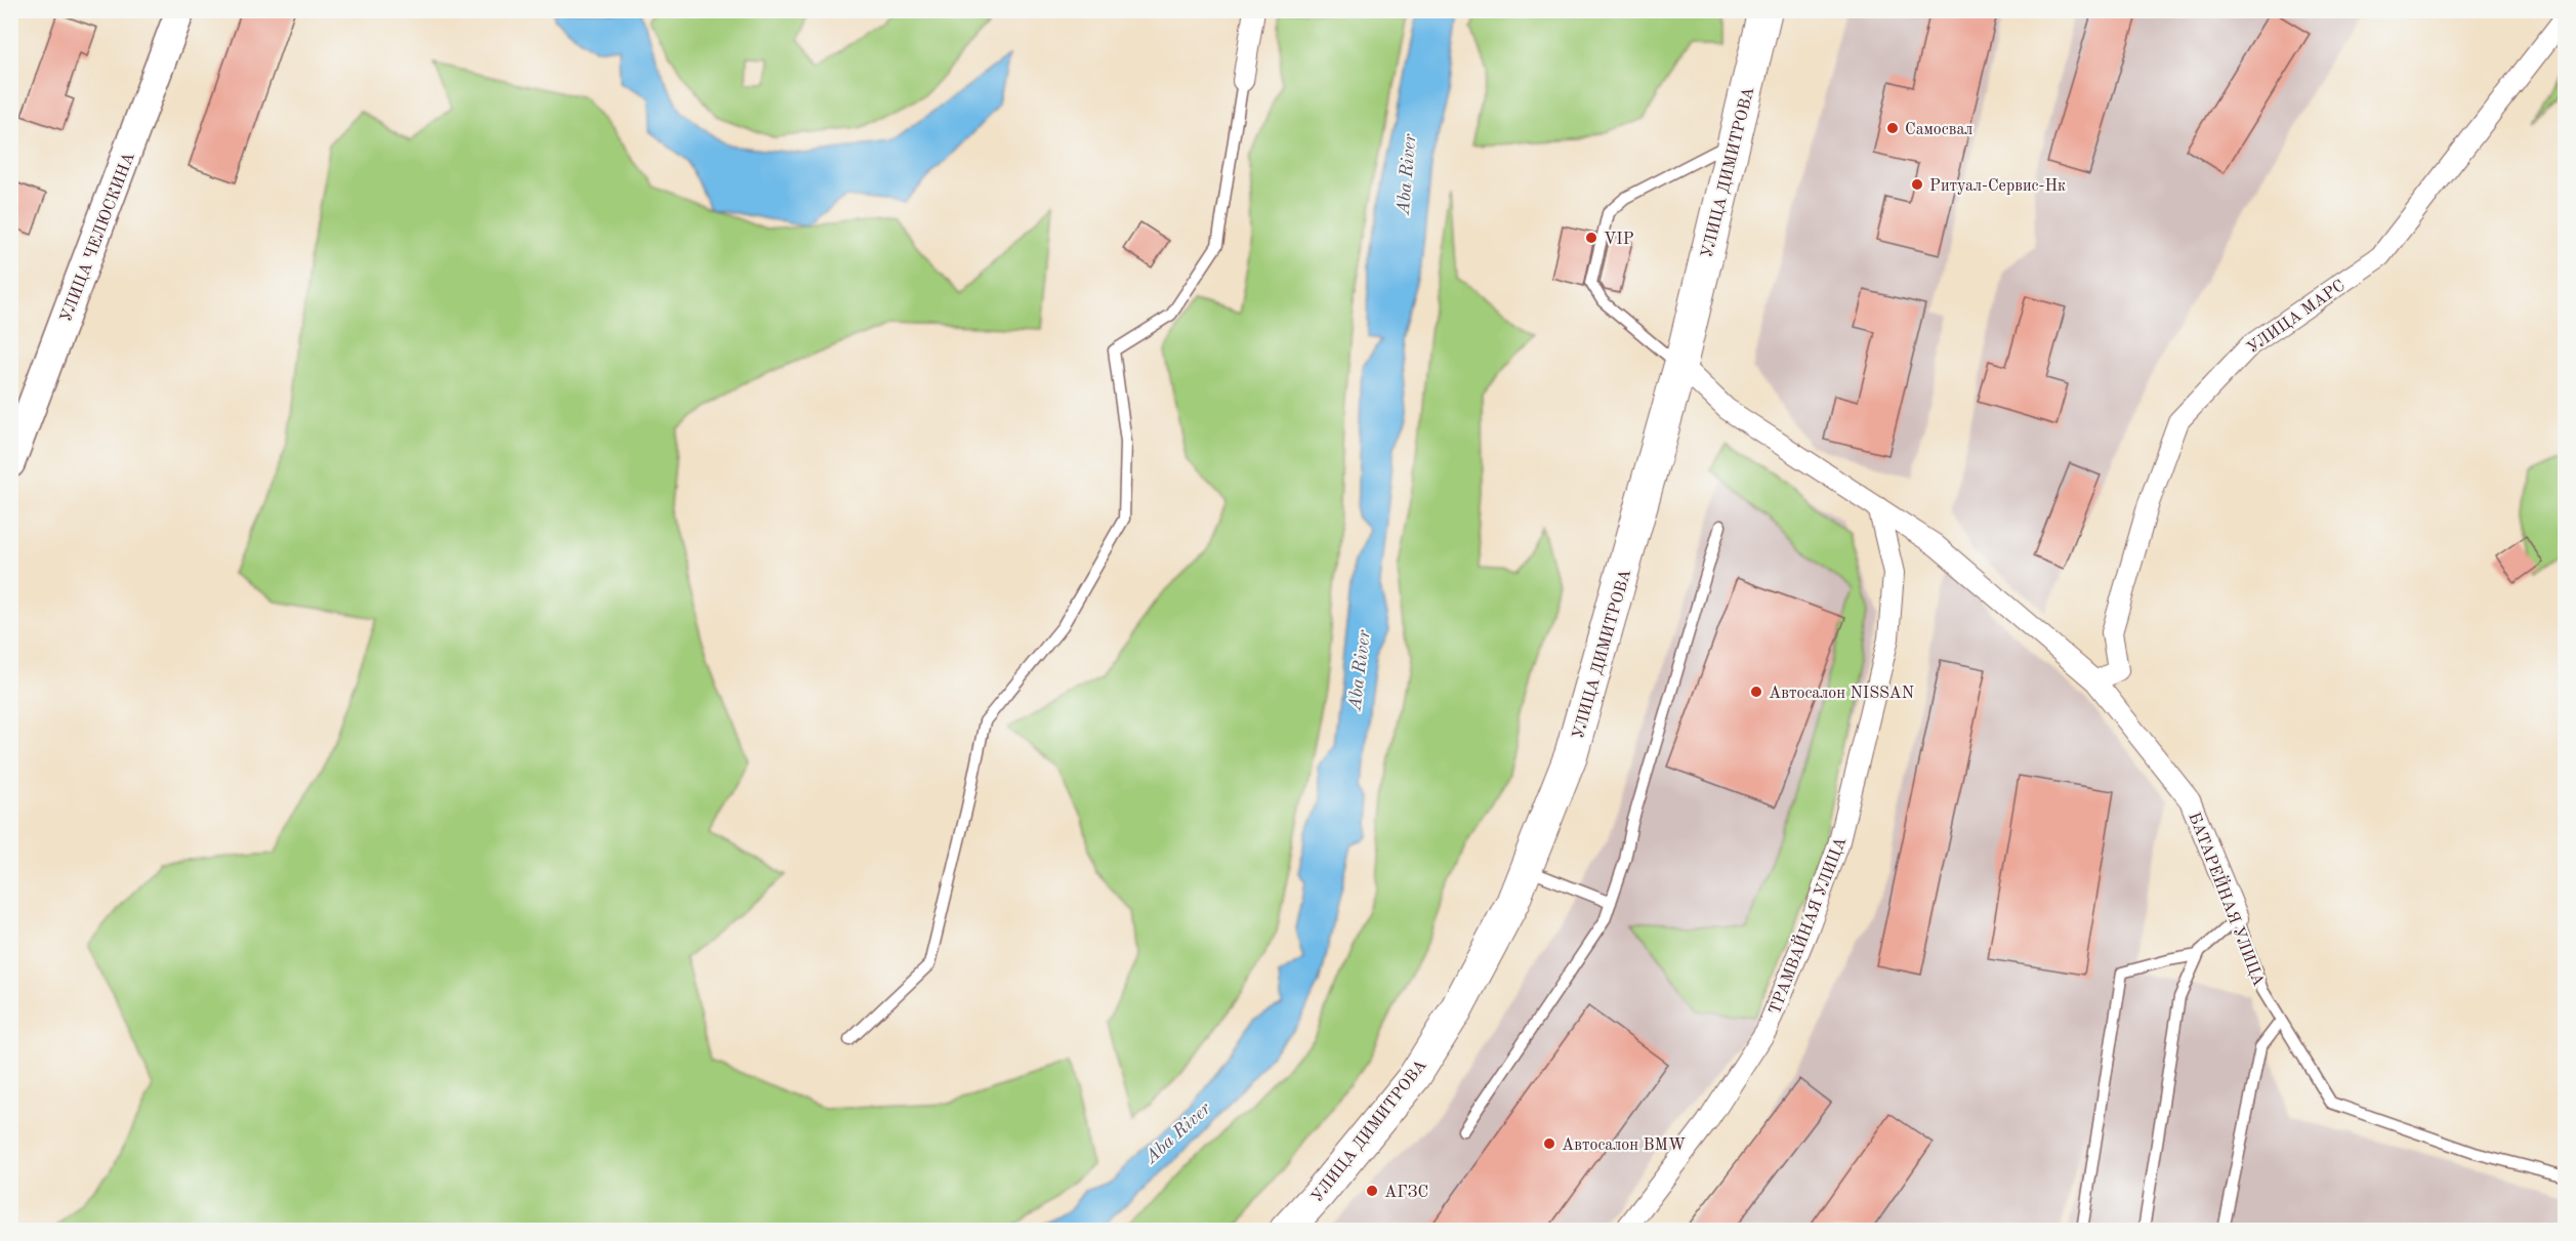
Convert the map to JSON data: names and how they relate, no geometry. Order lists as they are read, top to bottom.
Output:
{
  "streets": {
    "main road": ["УЛИЦА ДИМИТРОВА"],
    "street": [
      "УЛИЦА ЧЕЛЮСКИНА",
      "УЛИЦА МАРС",
      "БАТАРЕЙНАЯ УЛИЦА",
      "ТРАМВАЙНАЯ УЛИЦА"
    ]
  },
  "crossings": [
    ["УЛИЦА ДИМИТРОВА", "БАТАРЕЙНАЯ УЛИЦА"],
    ["УЛИЦА МАРС", "БАТАРЕЙНАЯ УЛИЦА"],
    ["БАТАРЕЙНАЯ УЛИЦА", "ТРАМВАЙНАЯ УЛИЦА"]
  ],
  "water": ["Aba River"],
  "places": [
    "Самосвал",
    "Ритуал-Сервис-Нк",
    "VIP",
    "Автосалон NISSAN",
    "Автосалон BMW",
    "АГЗС"
  ]
}
